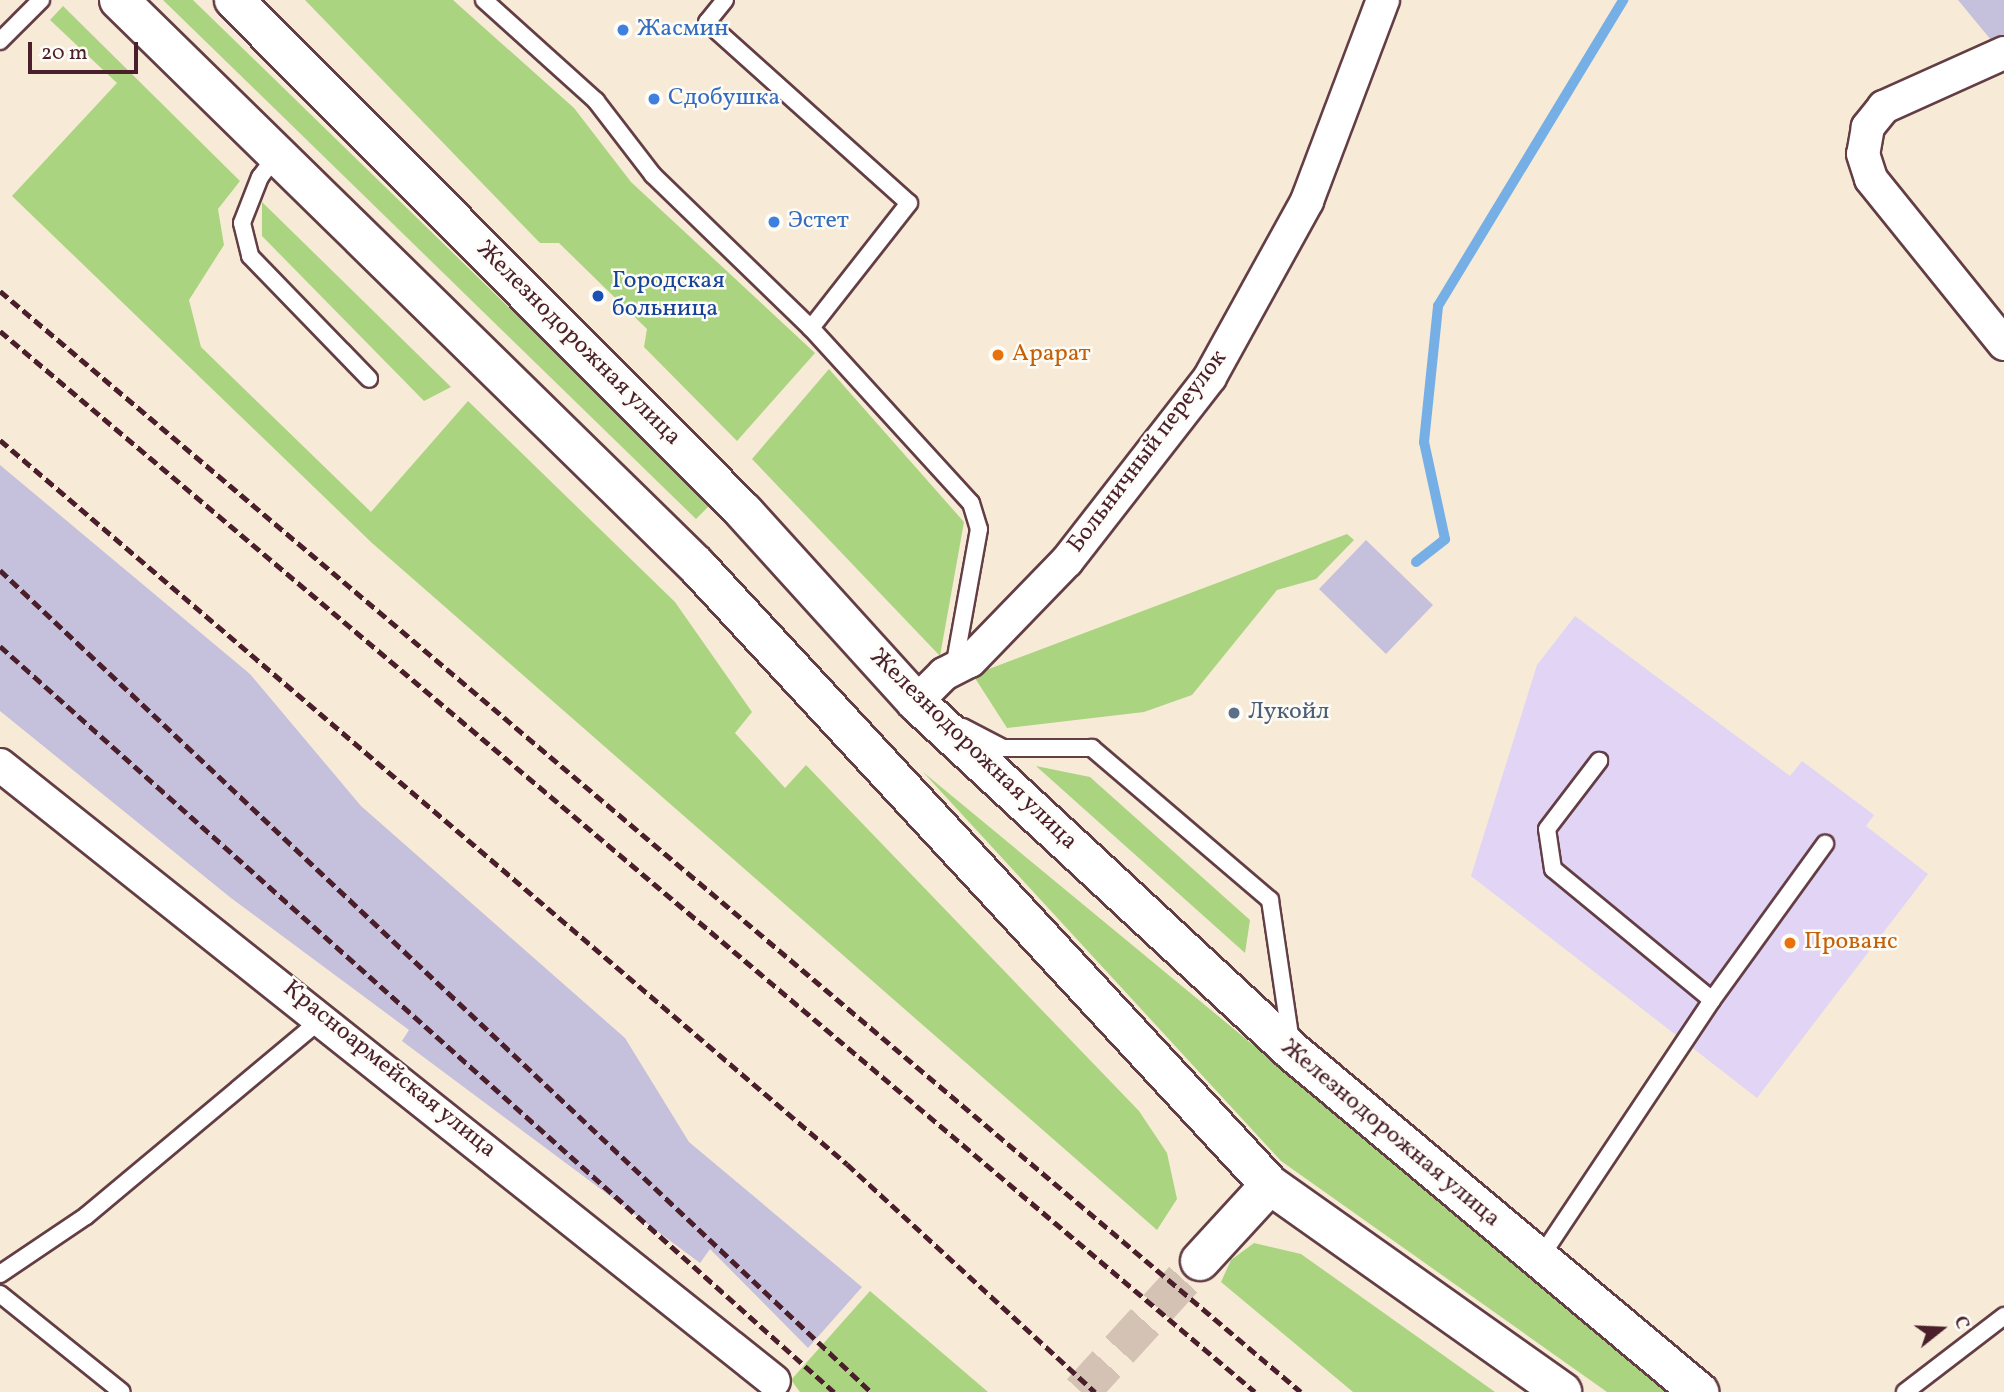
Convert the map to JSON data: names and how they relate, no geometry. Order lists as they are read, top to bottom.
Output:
{
  "streets": {
    "main road": ["Железнодорожная улица"],
    "street": ["Больничный переулок", "Красноармейская улица"]
  },
  "crossings": [
    ["Железнодорожная улица", "Больничный переулок"]
  ],
  "places": [
    "Жасмин",
    "Сдобушка",
    "Эстет",
    "Городская больница",
    "Арарат",
    "Лукойл",
    "Прованс"
  ],
  "scale_bar": "20 m",
  "north": "right"
}
